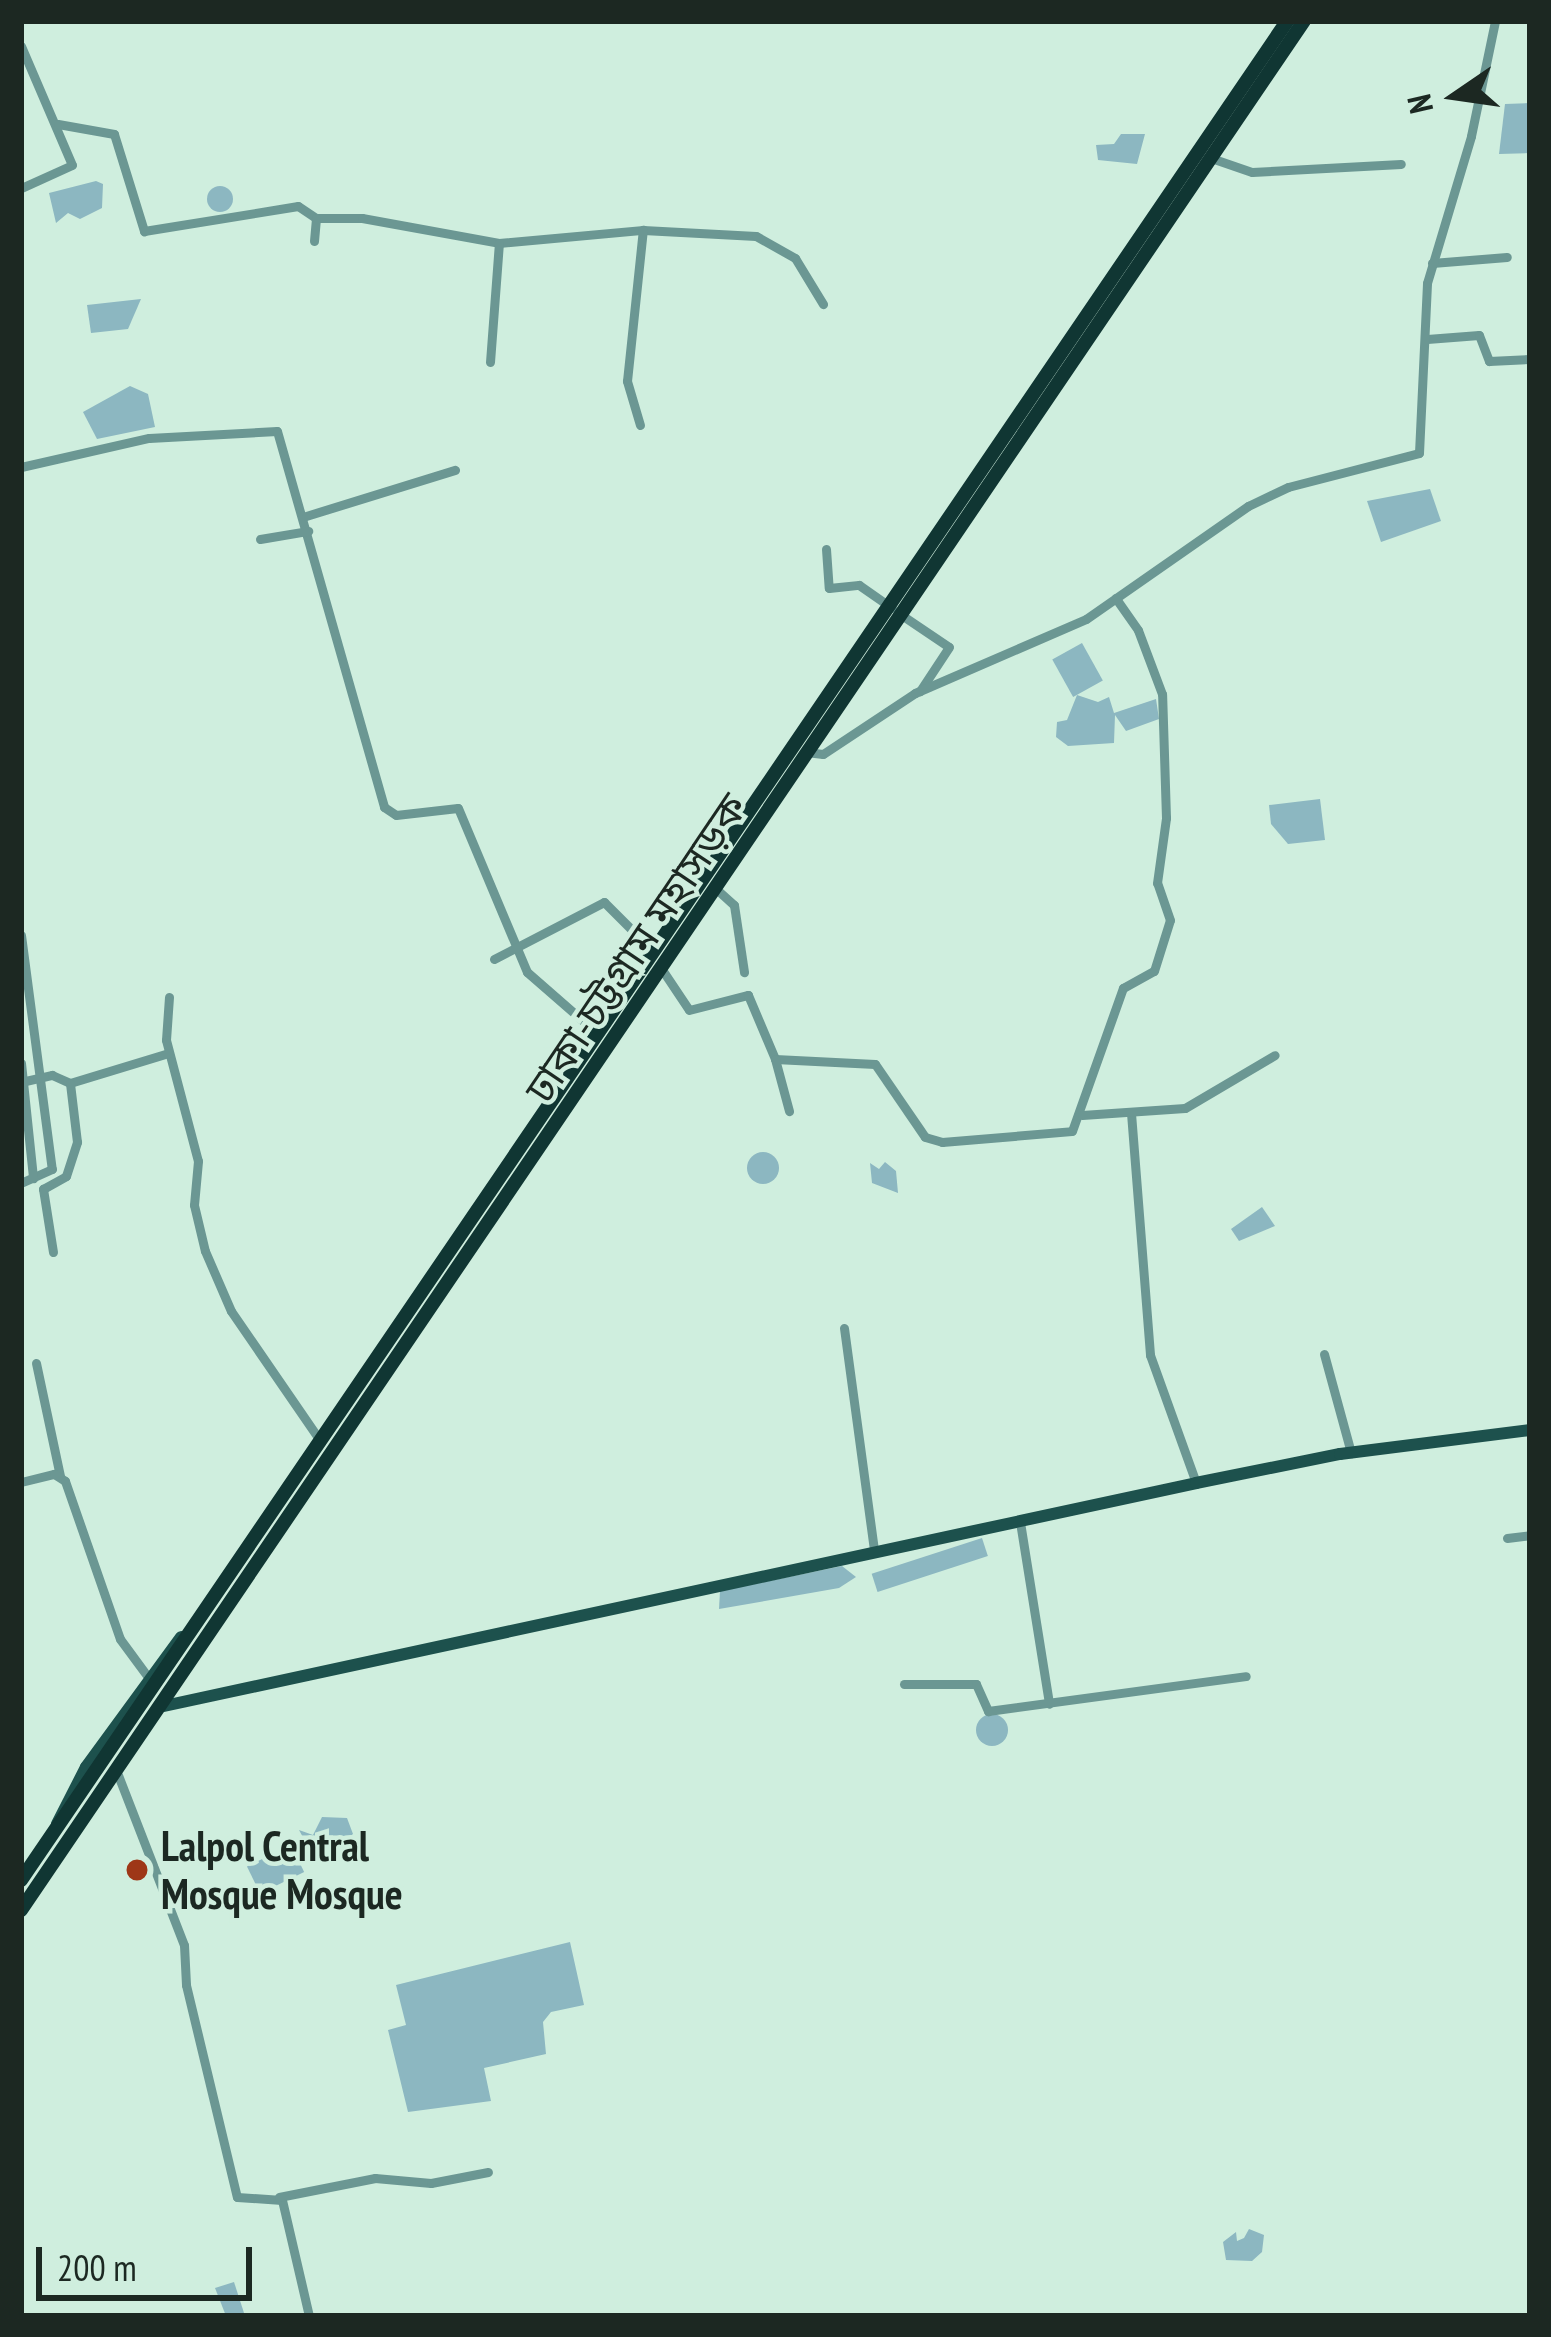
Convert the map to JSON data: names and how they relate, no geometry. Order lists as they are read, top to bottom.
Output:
{
  "streets": {
    "highway": ["ঢাকা-চট্টগ্রাম মহাসড়ক"]
  },
  "places": ["Lalpol Central Mosque Mosque"],
  "scale_bar": "200 m",
  "north": "left"
}
